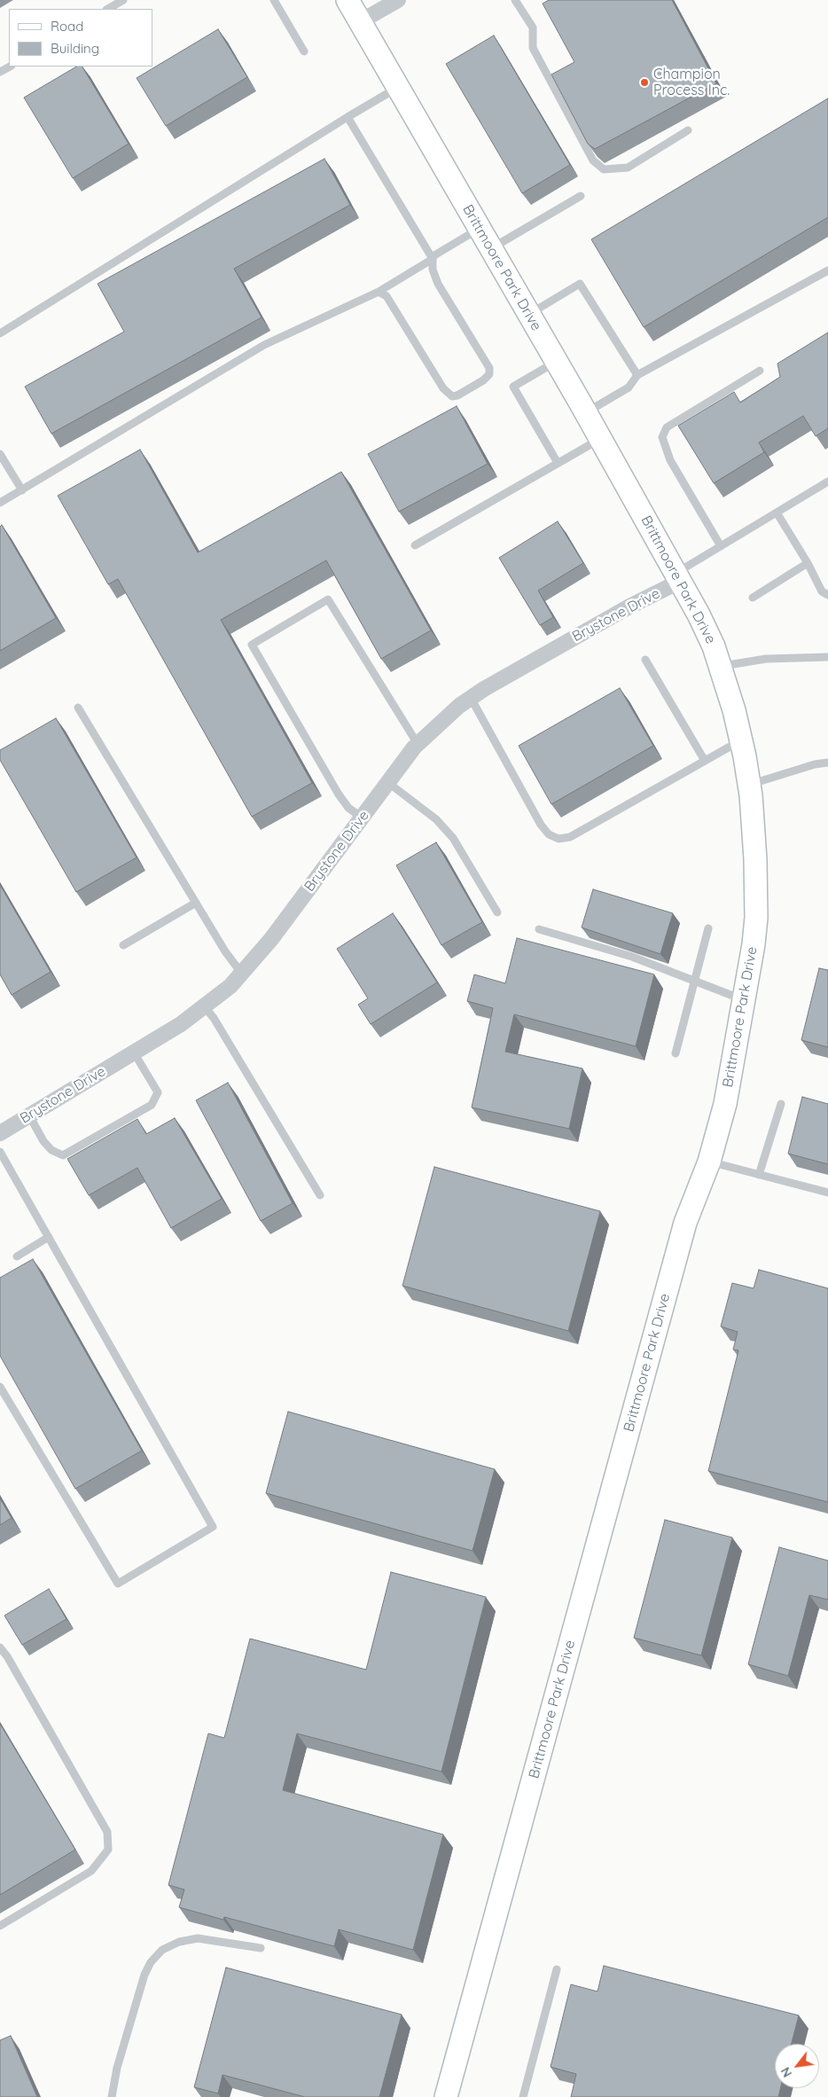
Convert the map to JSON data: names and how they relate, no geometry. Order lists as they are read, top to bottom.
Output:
{
  "streets": {
    "street": ["Brittmoore Park Drive", "Brystone Drive"]
  },
  "crossings": [
    ["Brittmoore Park Drive", "Brystone Drive"]
  ],
  "places": ["Champion Process Inc."],
  "legend": ["Road", "Building"],
  "north": "bottom left"
}
